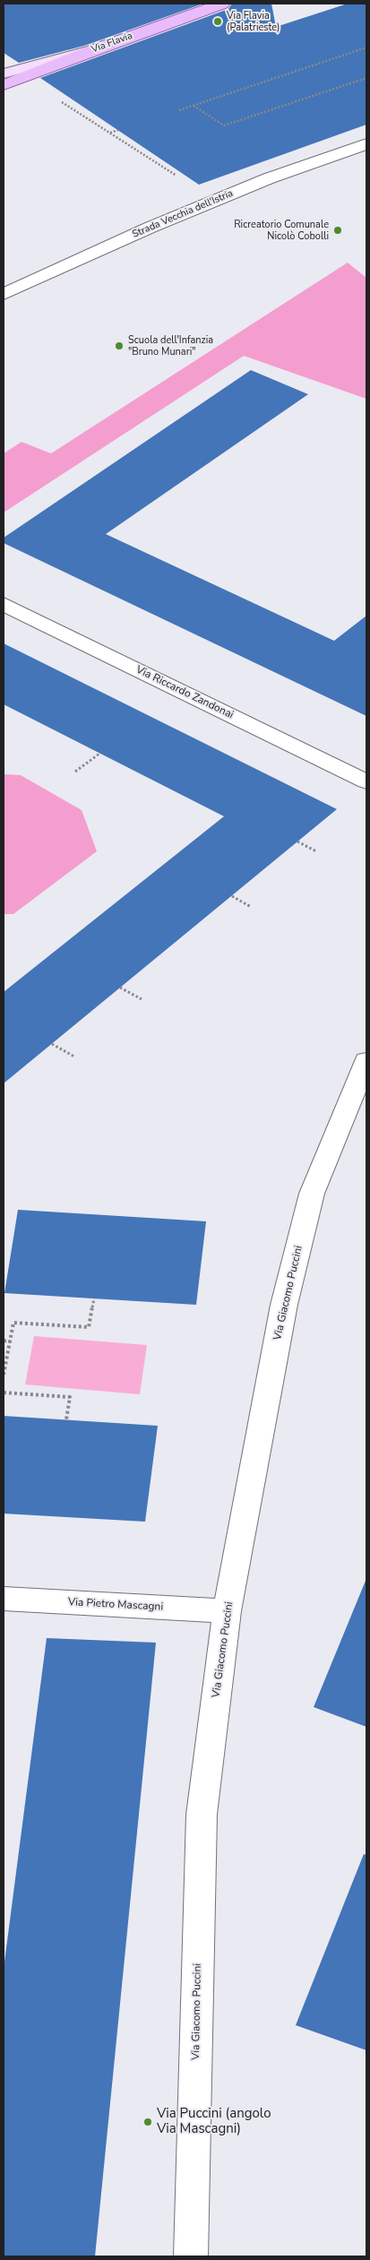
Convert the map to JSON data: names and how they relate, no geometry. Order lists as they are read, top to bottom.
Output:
{
  "streets": {
    "main road": ["Via Flavia"],
    "street": [
      "Strada Vecchia dell'Istria",
      "Via Riccardo Zandonai",
      "Via Giacomo Puccini",
      "Via Pietro Mascagni"
    ]
  },
  "crossings": [
    ["Via Giacomo Puccini", "Via Pietro Mascagni"]
  ],
  "places": [
    "Via Flavia (Palatrieste)",
    "Ricreatorio Comunale Nicolò Cobolli",
    "Scuola dell'Infanzia \"Bruno Munari\"",
    "Via Puccini (angolo Via Mascagni)"
  ]
}
